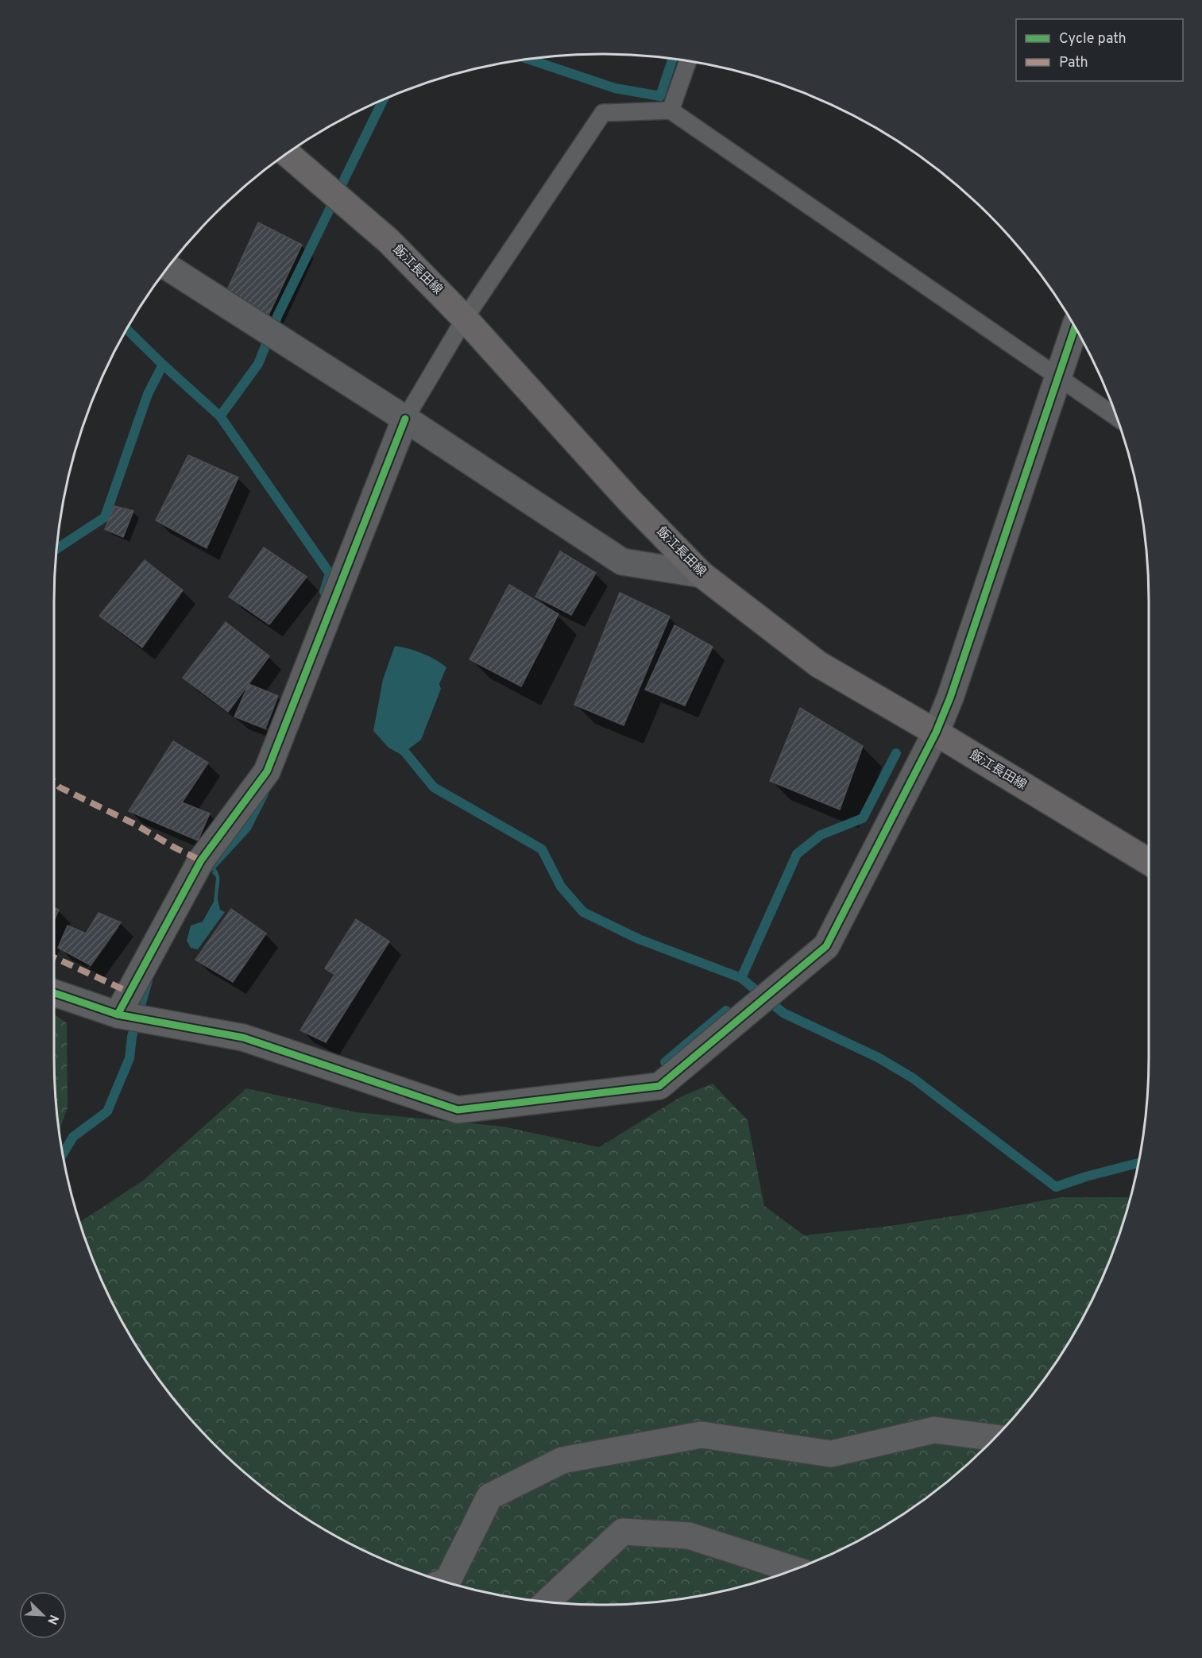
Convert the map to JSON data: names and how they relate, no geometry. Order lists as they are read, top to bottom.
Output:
{
  "streets": {
    "main road": ["飯江長田線"]
  },
  "legend": ["Cycle path", "Path"],
  "north": "bottom right"
}
